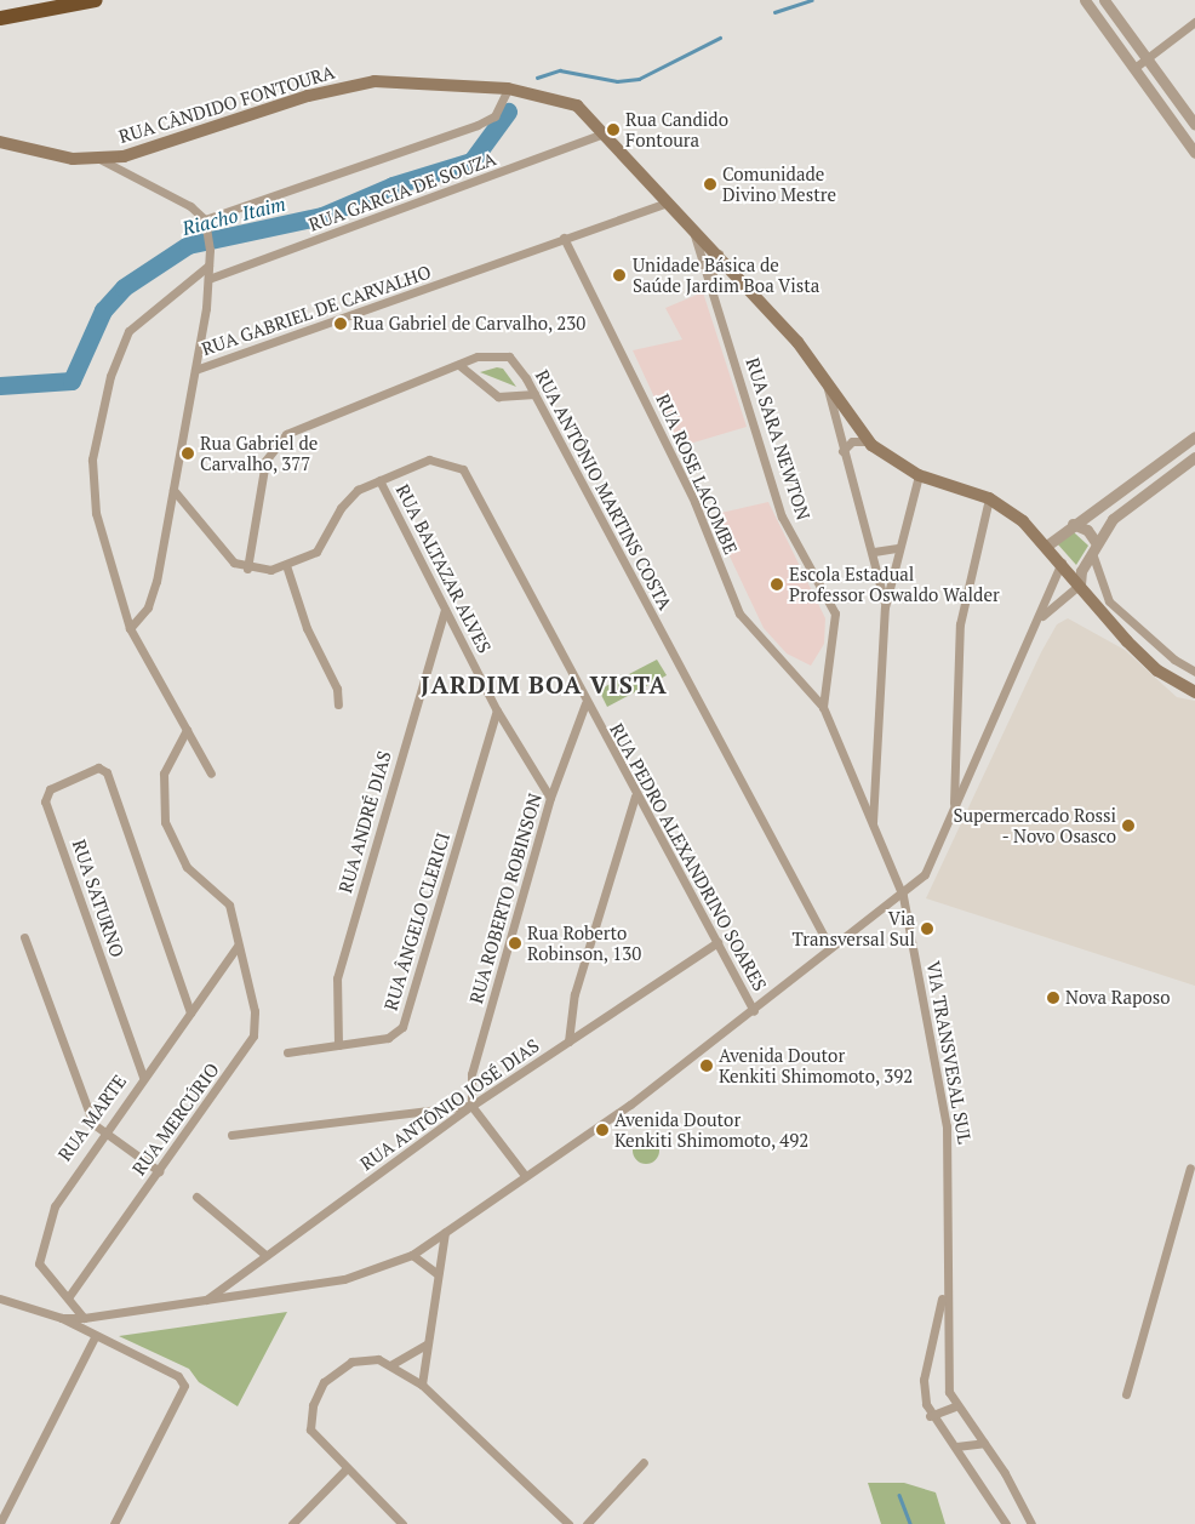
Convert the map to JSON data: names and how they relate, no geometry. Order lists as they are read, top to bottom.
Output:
{
  "streets": {
    "main road": ["RUA CÂNDIDO FONTOURA"],
    "street": [
      "RUA GARCIA DE SOUZA",
      "RUA GABRIEL DE CARVALHO",
      "RUA SARA NEWTON",
      "RUA ROSE LACOMBE",
      "RUA ANTÔNIO MARTINS COSTA",
      "RUA BALTAZAR ALVES",
      "RUA ANDRÉ DIAS",
      "RUA PEDRO ALEXANDRINO SOARES",
      "RUA SATURNO",
      "RUA ROBERTO ROBINSON",
      "RUA ÂNGELO CLERICI",
      "VIA TRANSVESAL SUL",
      "RUA ANTÔNIO JOSÉ DIAS",
      "RUA MARTE",
      "RUA MERCÚRIO"
    ]
  },
  "crossings": [
    ["RUA CÂNDIDO FONTOURA", "RUA GARCIA DE SOUZA"],
    ["RUA CÂNDIDO FONTOURA", "RUA GABRIEL DE CARVALHO"],
    ["RUA CÂNDIDO FONTOURA", "RUA SARA NEWTON"],
    ["RUA GABRIEL DE CARVALHO", "RUA ROSE LACOMBE"],
    ["RUA SARA NEWTON", "RUA ROSE LACOMBE"],
    ["RUA SARA NEWTON", "VIA TRANSVESAL SUL"],
    ["RUA ROSE LACOMBE", "VIA TRANSVESAL SUL"],
    ["RUA ANTÔNIO MARTINS COSTA", "RUA PEDRO ALEXANDRINO SOARES"],
    ["RUA BALTAZAR ALVES", "RUA ANDRÉ DIAS"],
    ["RUA BALTAZAR ALVES", "RUA PEDRO ALEXANDRINO SOARES"],
    ["RUA BALTAZAR ALVES", "RUA ROBERTO ROBINSON"],
    ["RUA BALTAZAR ALVES", "RUA ÂNGELO CLERICI"],
    ["RUA ANDRÉ DIAS", "RUA ÂNGELO CLERICI"],
    ["RUA PEDRO ALEXANDRINO SOARES", "RUA ROBERTO ROBINSON"],
    ["RUA PEDRO ALEXANDRINO SOARES", "RUA ANTÔNIO JOSÉ DIAS"],
    ["RUA SATURNO", "RUA MARTE"],
    ["RUA ROBERTO ROBINSON", "RUA ANTÔNIO JOSÉ DIAS"],
    ["RUA MARTE", "RUA MERCÚRIO"]
  ],
  "districts": ["JARDIM BOA VISTA"],
  "water": ["Riacho Itaim"],
  "places": [
    "Rua Candido Fontoura",
    "Comunidade Divino Mestre",
    "Unidade Básica de Saúde Jardim Boa Vista",
    "Rua Gabriel de Carvalho, 230",
    "Rua Gabriel de Carvalho, 377",
    "Escola Estadual Professor Oswaldo Walder",
    "Supermercado Rossi - Novo Osasco",
    "Via Transversal Sul",
    "Rua Roberto Robinson, 130",
    "Nova Raposo",
    "Avenida Doutor Kenkiti Shimomoto, 392",
    "Avenida Doutor Kenkiti Shimomoto, 492"
  ]
}
